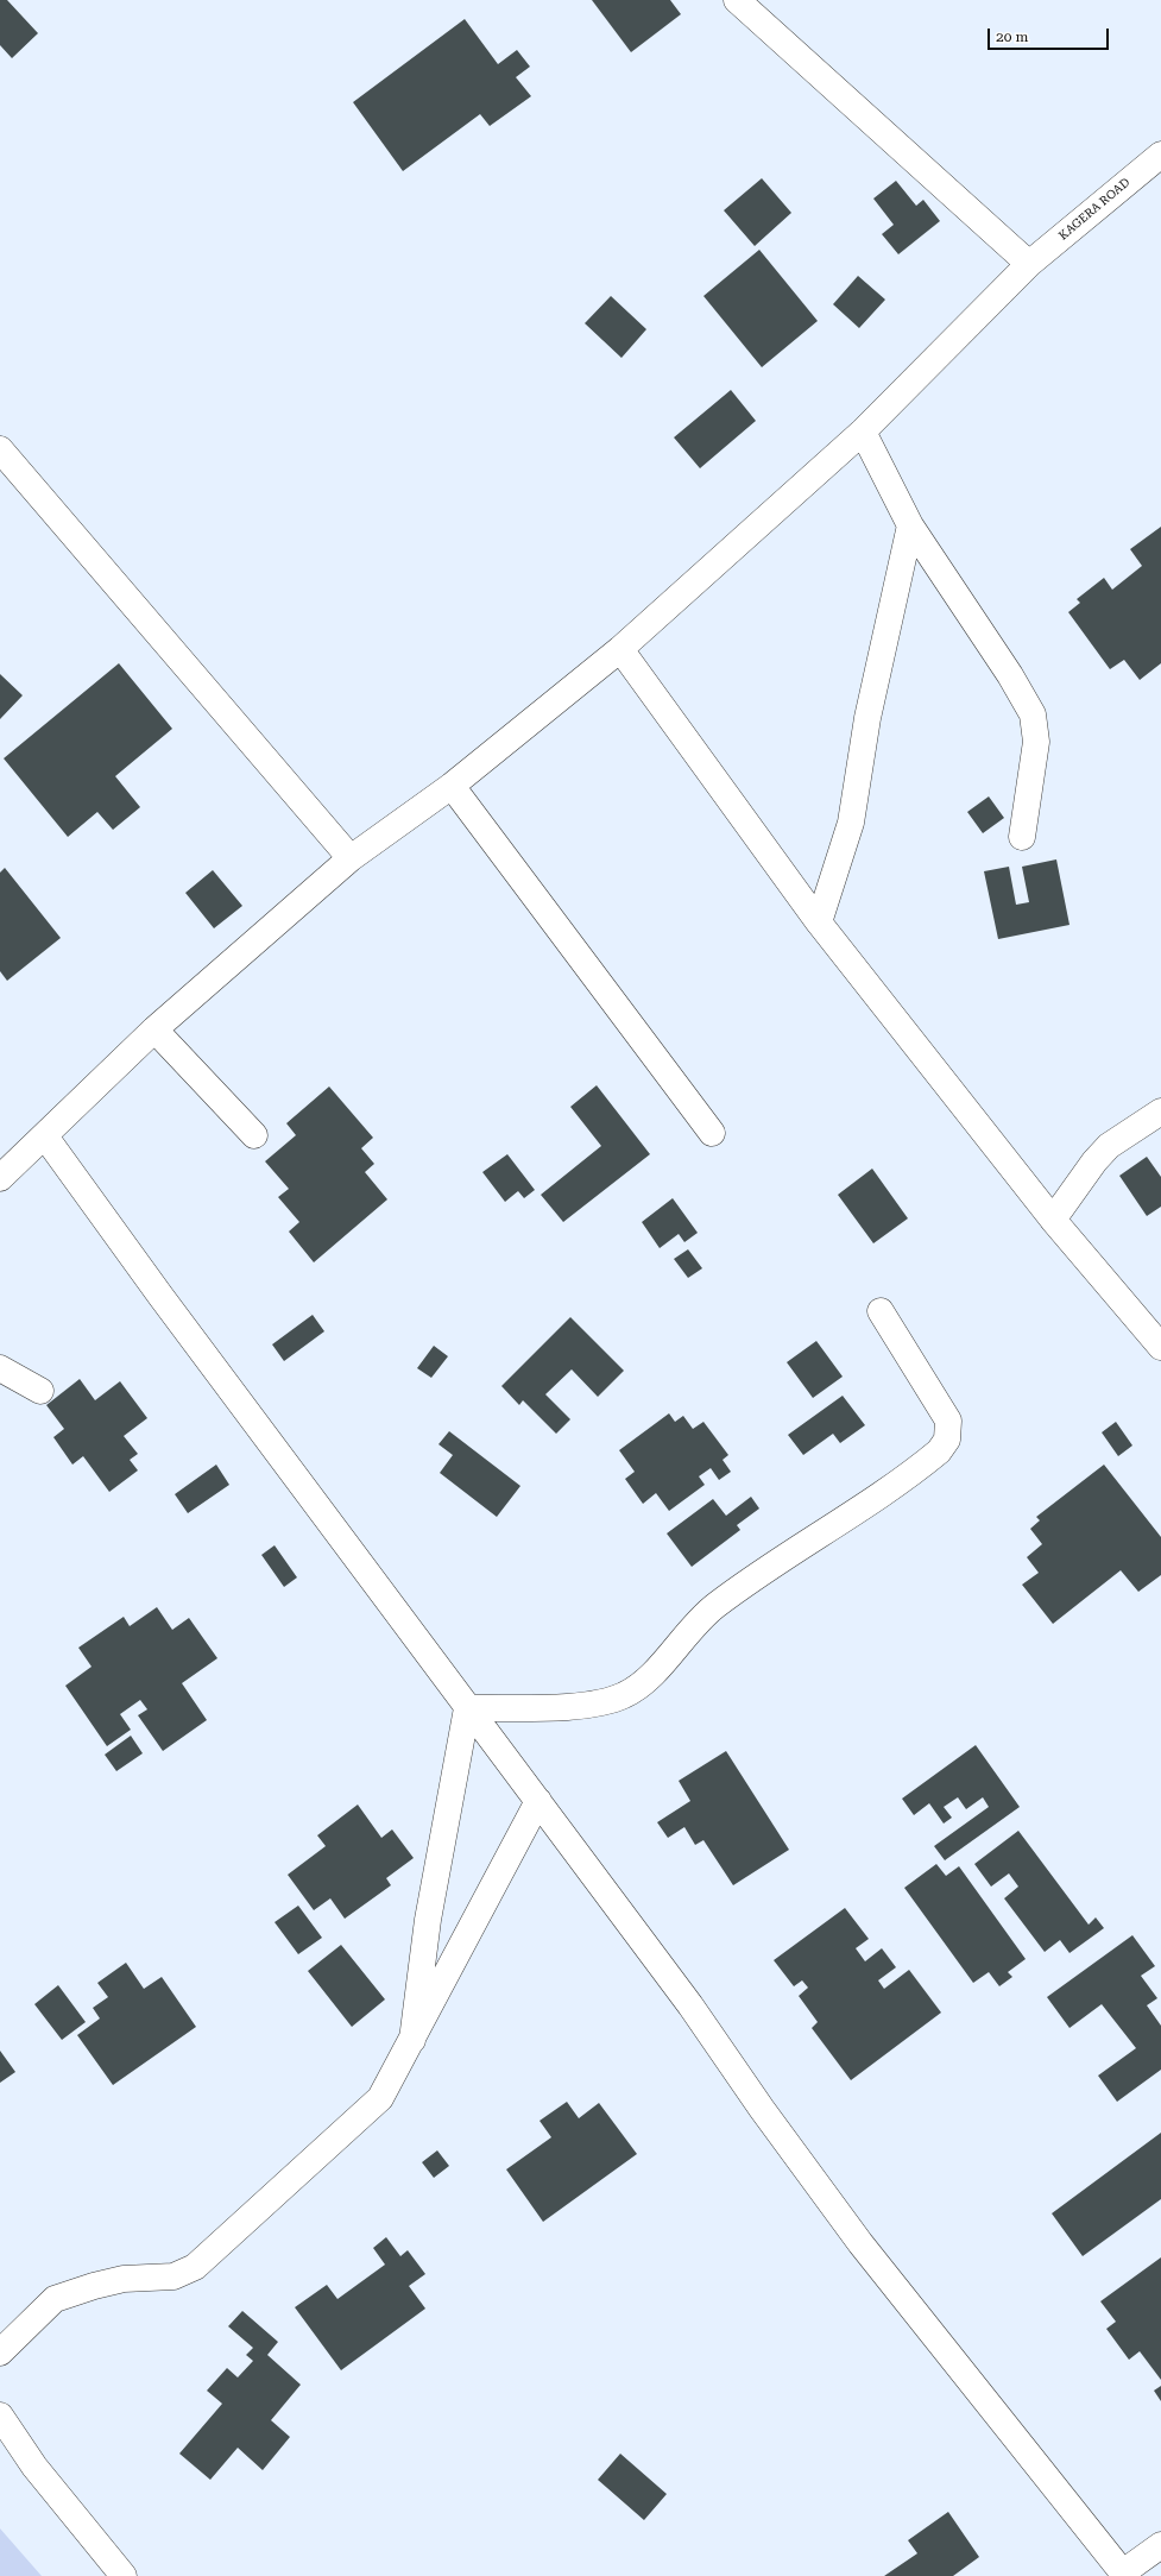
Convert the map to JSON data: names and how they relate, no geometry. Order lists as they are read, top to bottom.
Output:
{
  "streets": {
    "street": ["KAGERA ROAD"]
  },
  "scale_bar": "20 m"
}
